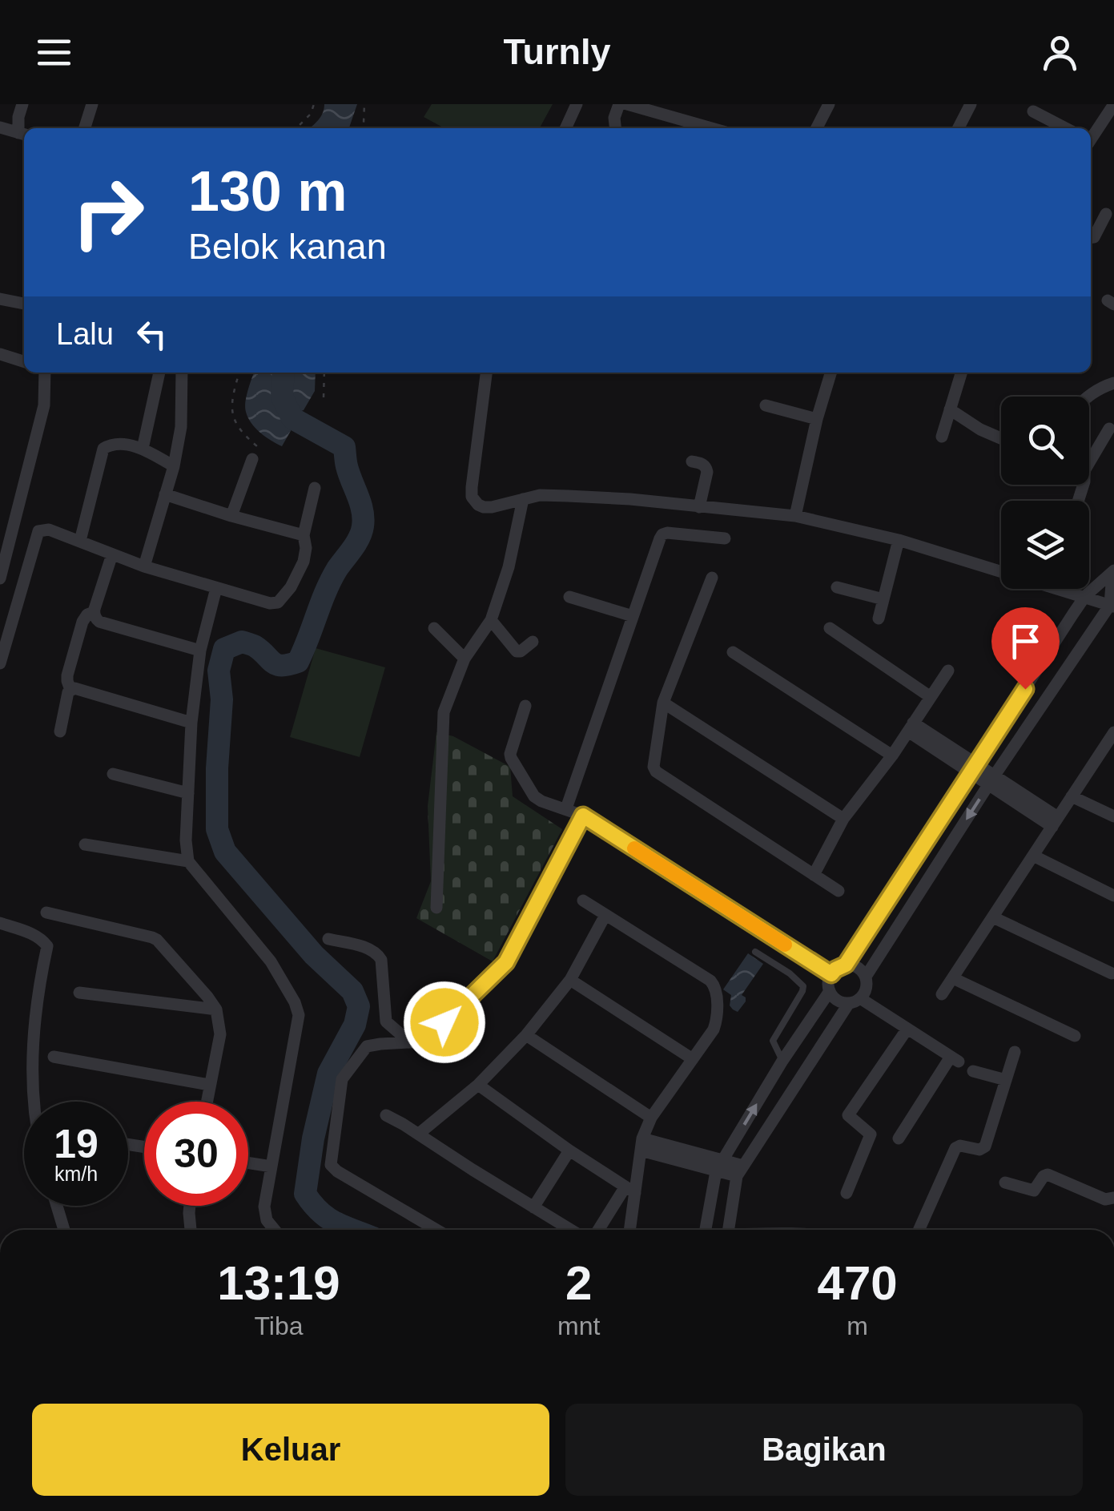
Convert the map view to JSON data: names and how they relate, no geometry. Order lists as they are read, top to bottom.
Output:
{
  "page": {
    "header": "Turnly",
    "turn": ["130 m", "Belok kanan"],
    "then": "Lalu",
    "speed": "19 km/h",
    "limit": "30",
    "eta": [
      "13:19",
      "Tiba",
      "2",
      "mnt",
      "470",
      "m"
    ],
    "buttons": ["Keluar", "Bagikan"]
  }
}
